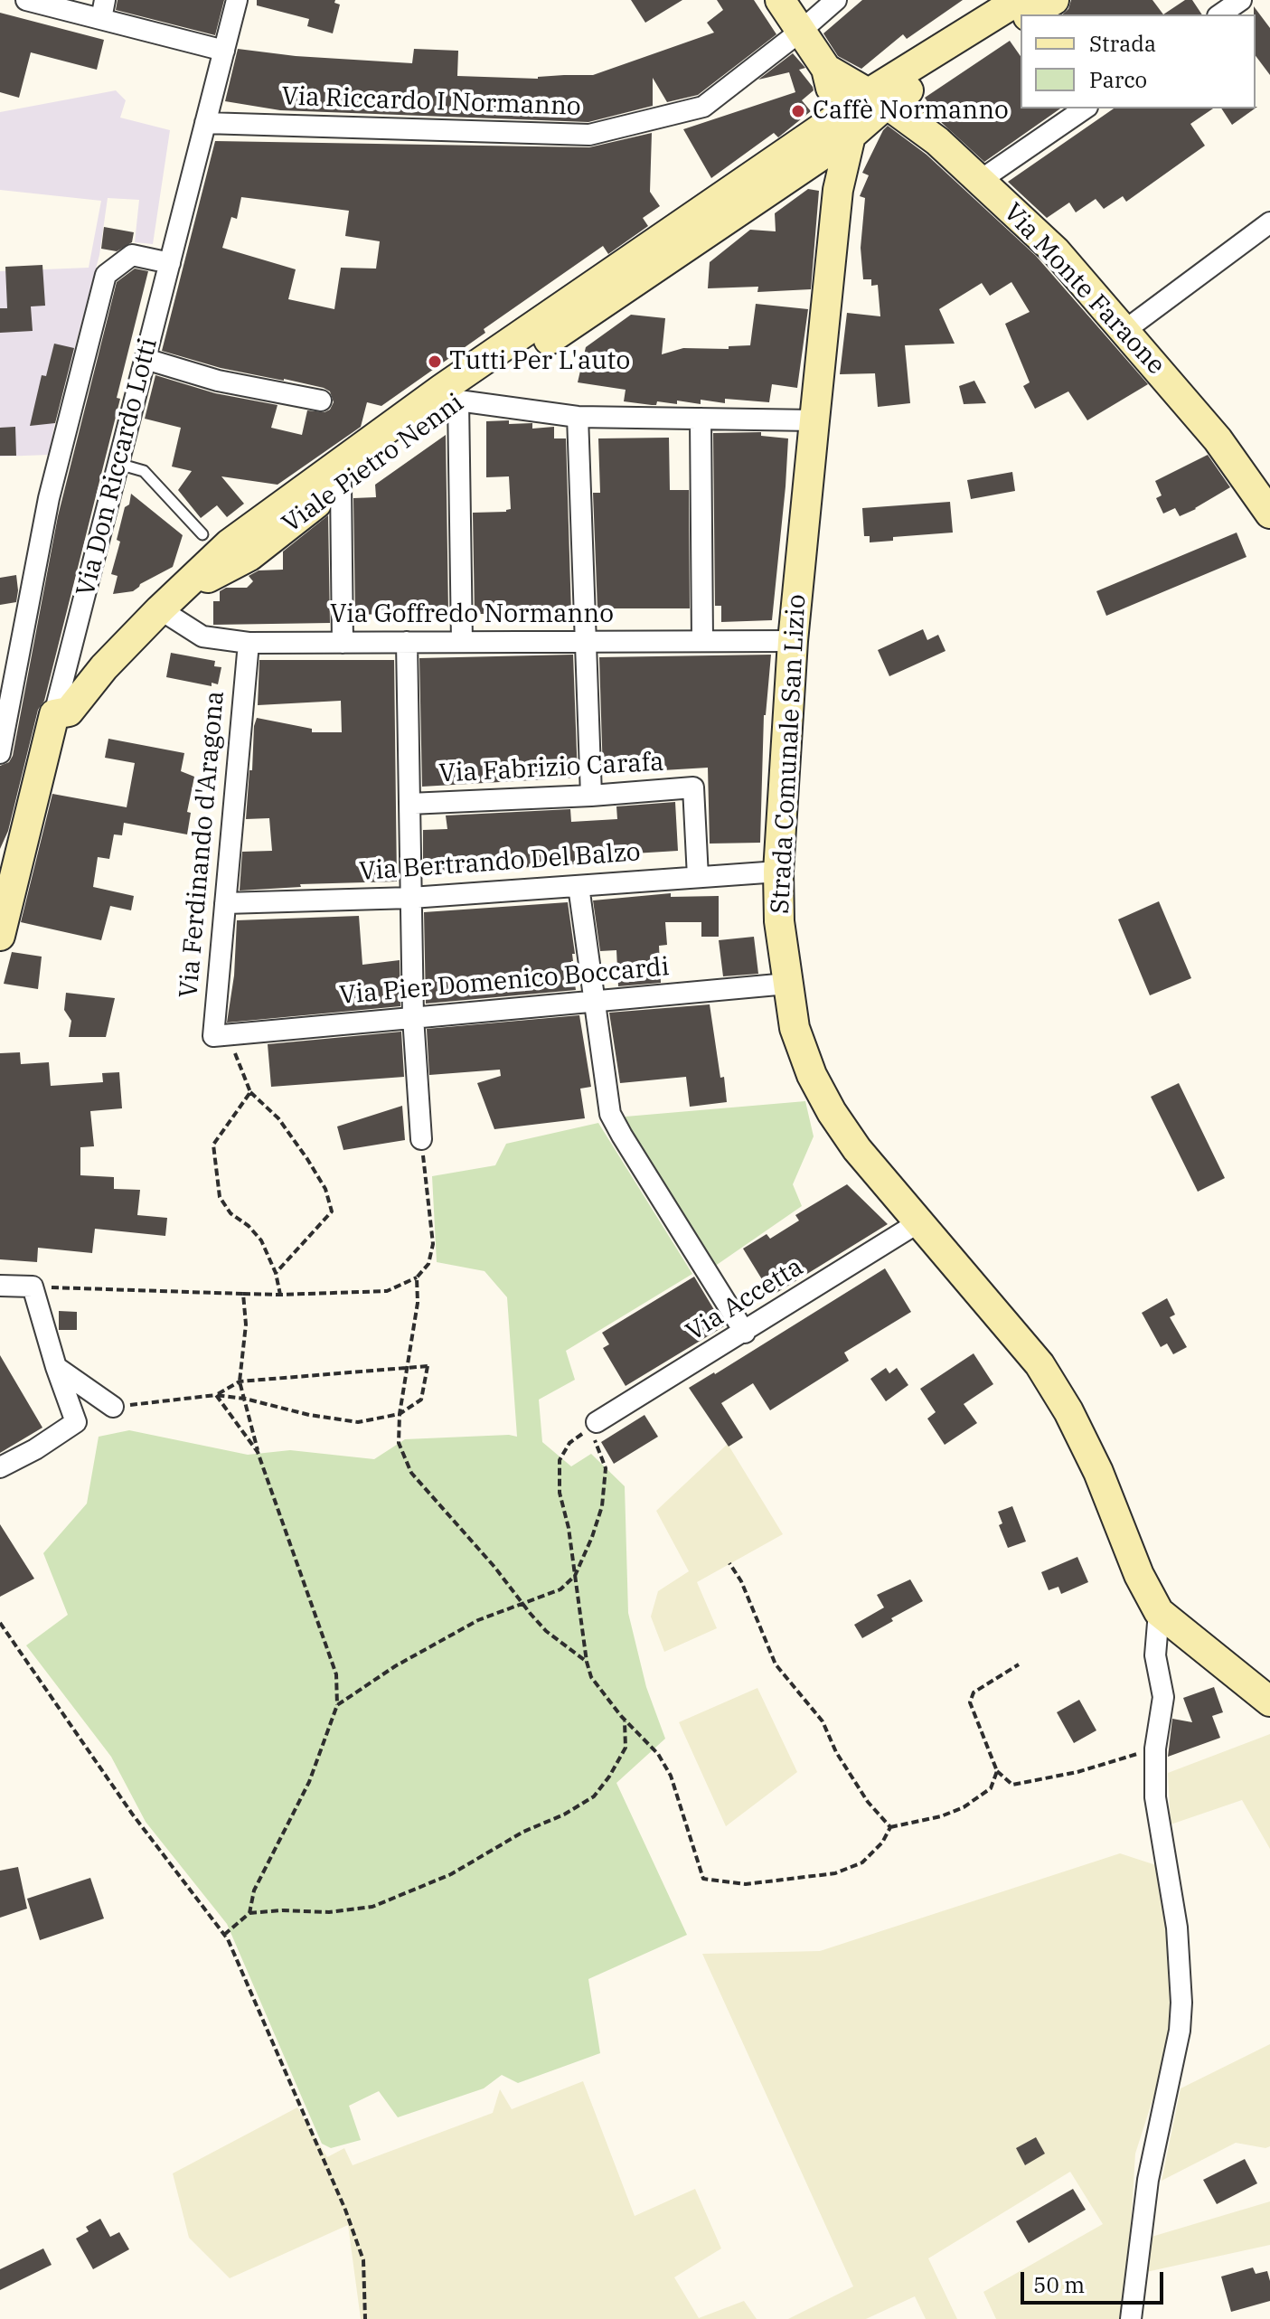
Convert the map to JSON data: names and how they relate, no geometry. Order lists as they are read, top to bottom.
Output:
{
  "streets": {
    "street": [
      "Via Riccardo I Normanno",
      "Via Monte Faraone",
      "Viale Pietro Nenni",
      "Via Don Riccardo Lotti",
      "Via Goffredo Normanno",
      "Strada Comunale San Lizio",
      "Via Fabrizio Carafa",
      "Via Ferdinando d'Aragona",
      "Via Bertrando Del Balzo",
      "Via Pier Domenico Boccardi",
      "Via Accetta"
    ]
  },
  "crossings": [
    ["Via Riccardo I Normanno", "Via Don Riccardo Lotti"],
    ["Via Monte Faraone", "Viale Pietro Nenni"],
    ["Viale Pietro Nenni", "Via Don Riccardo Lotti"],
    ["Viale Pietro Nenni", "Via Goffredo Normanno"],
    ["Viale Pietro Nenni", "Strada Comunale San Lizio"],
    ["Via Goffredo Normanno", "Strada Comunale San Lizio"],
    ["Via Goffredo Normanno", "Via Ferdinando d'Aragona"],
    ["Strada Comunale San Lizio", "Via Bertrando Del Balzo"],
    ["Strada Comunale San Lizio", "Via Pier Domenico Boccardi"],
    ["Strada Comunale San Lizio", "Via Accetta"],
    ["Via Fabrizio Carafa", "Via Bertrando Del Balzo"],
    ["Via Ferdinando d'Aragona", "Via Bertrando Del Balzo"],
    ["Via Ferdinando d'Aragona", "Via Pier Domenico Boccardi"]
  ],
  "places": ["Caffè Normanno", "Tutti Per L'auto"],
  "legend": ["Strada", "Parco"],
  "scale_bar": "50 m"
}
